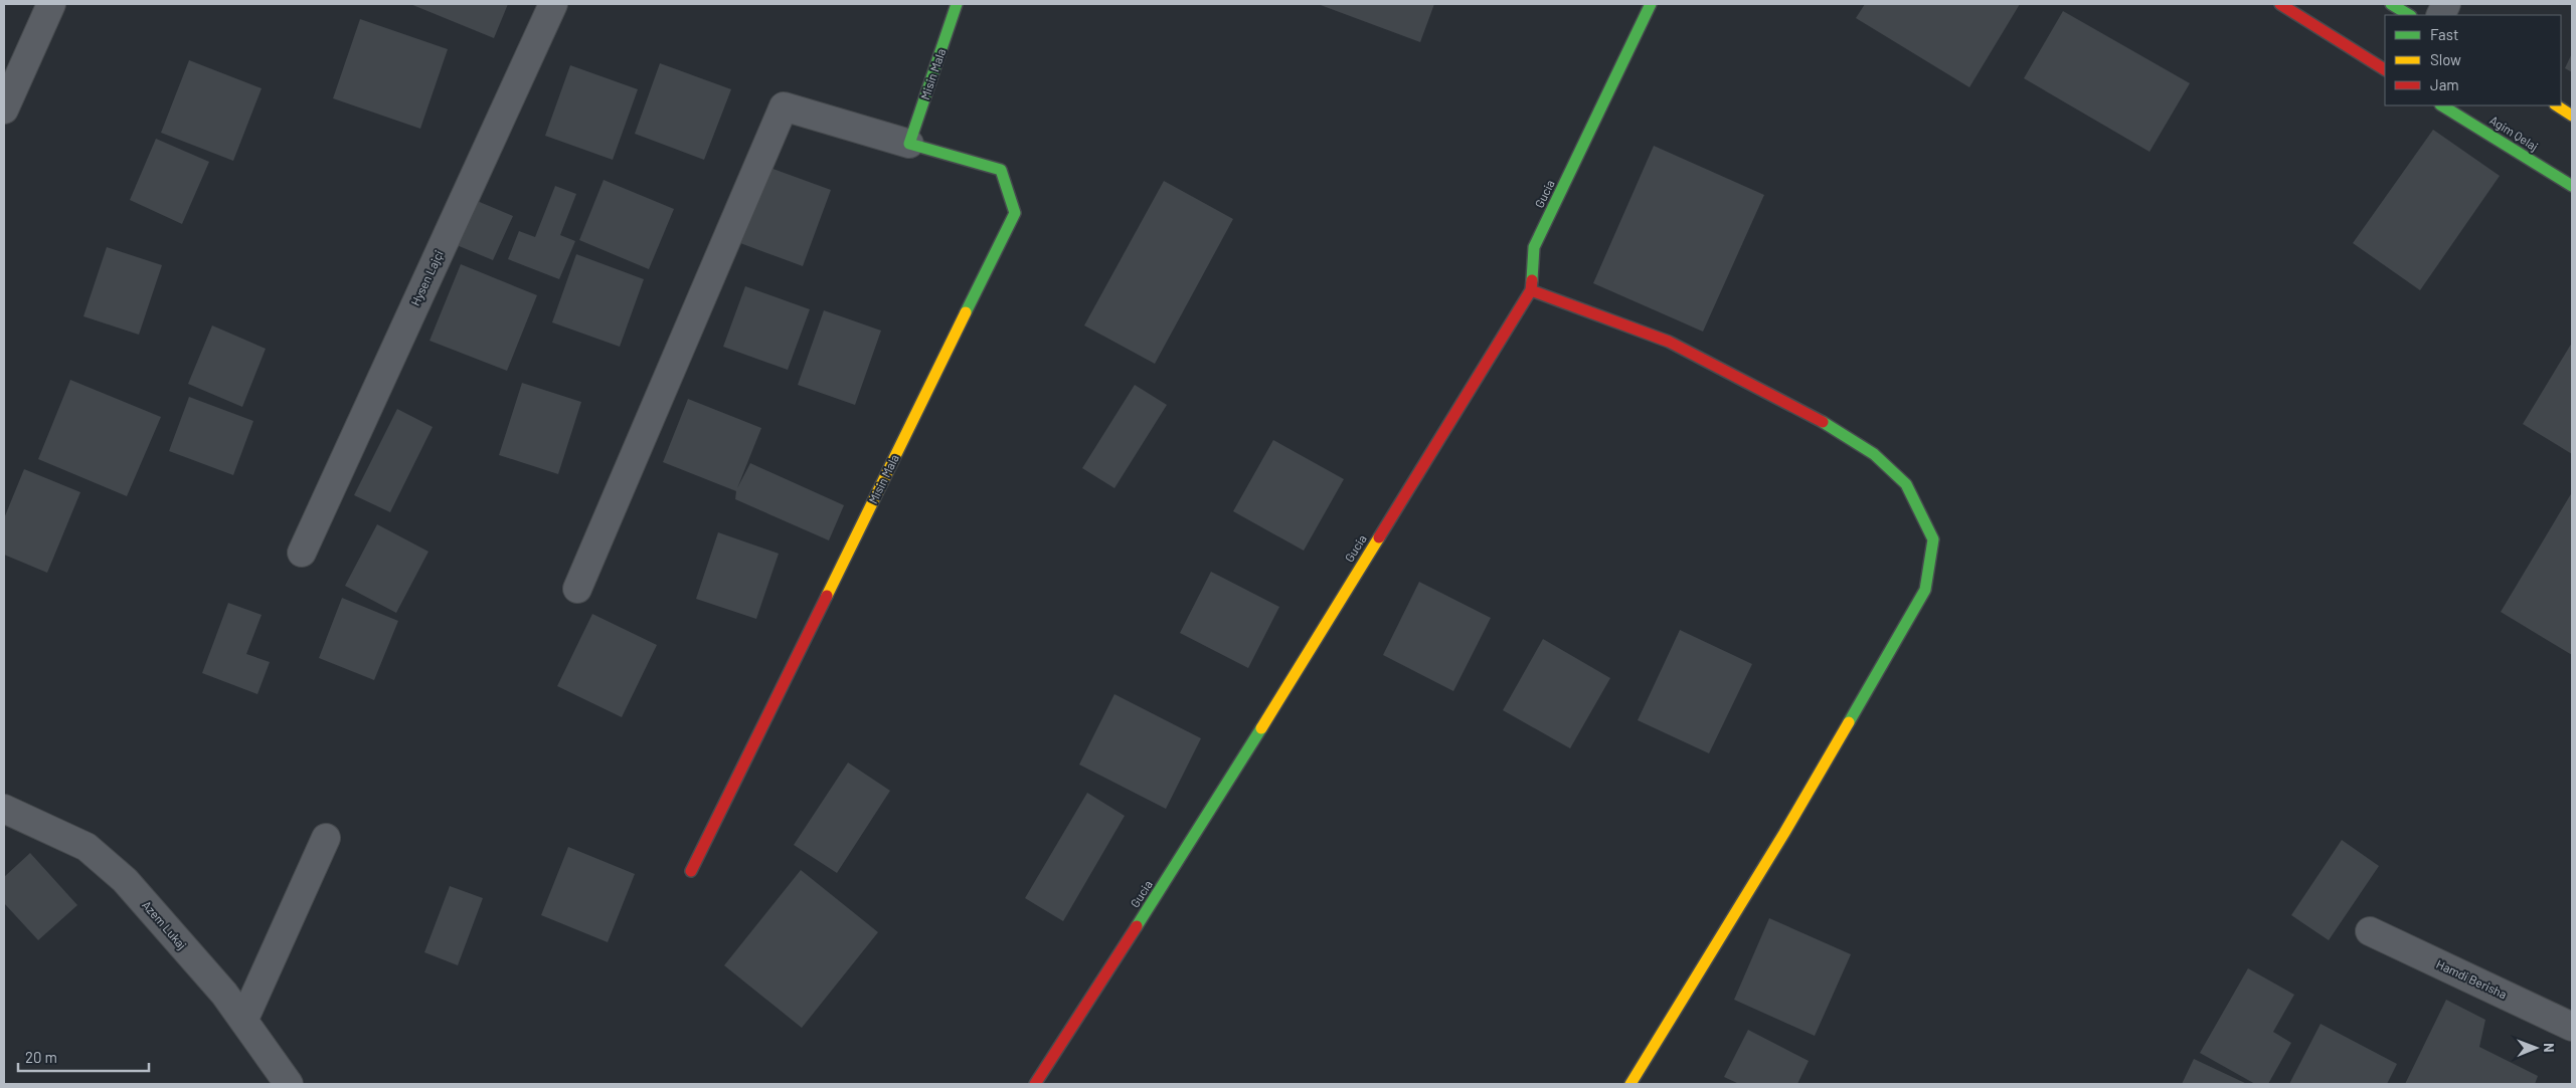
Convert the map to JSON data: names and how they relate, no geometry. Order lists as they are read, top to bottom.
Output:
{
  "streets": {
    "street": [
      "Misin Mala",
      "Agim Qelaj",
      "Gucia",
      "Hysen Lajçi",
      "Azem Lukaj",
      "Hamdi Berisha"
    ]
  },
  "legend": ["Fast", "Slow", "Jam"],
  "scale_bar": "20 m",
  "north": "right"
}
